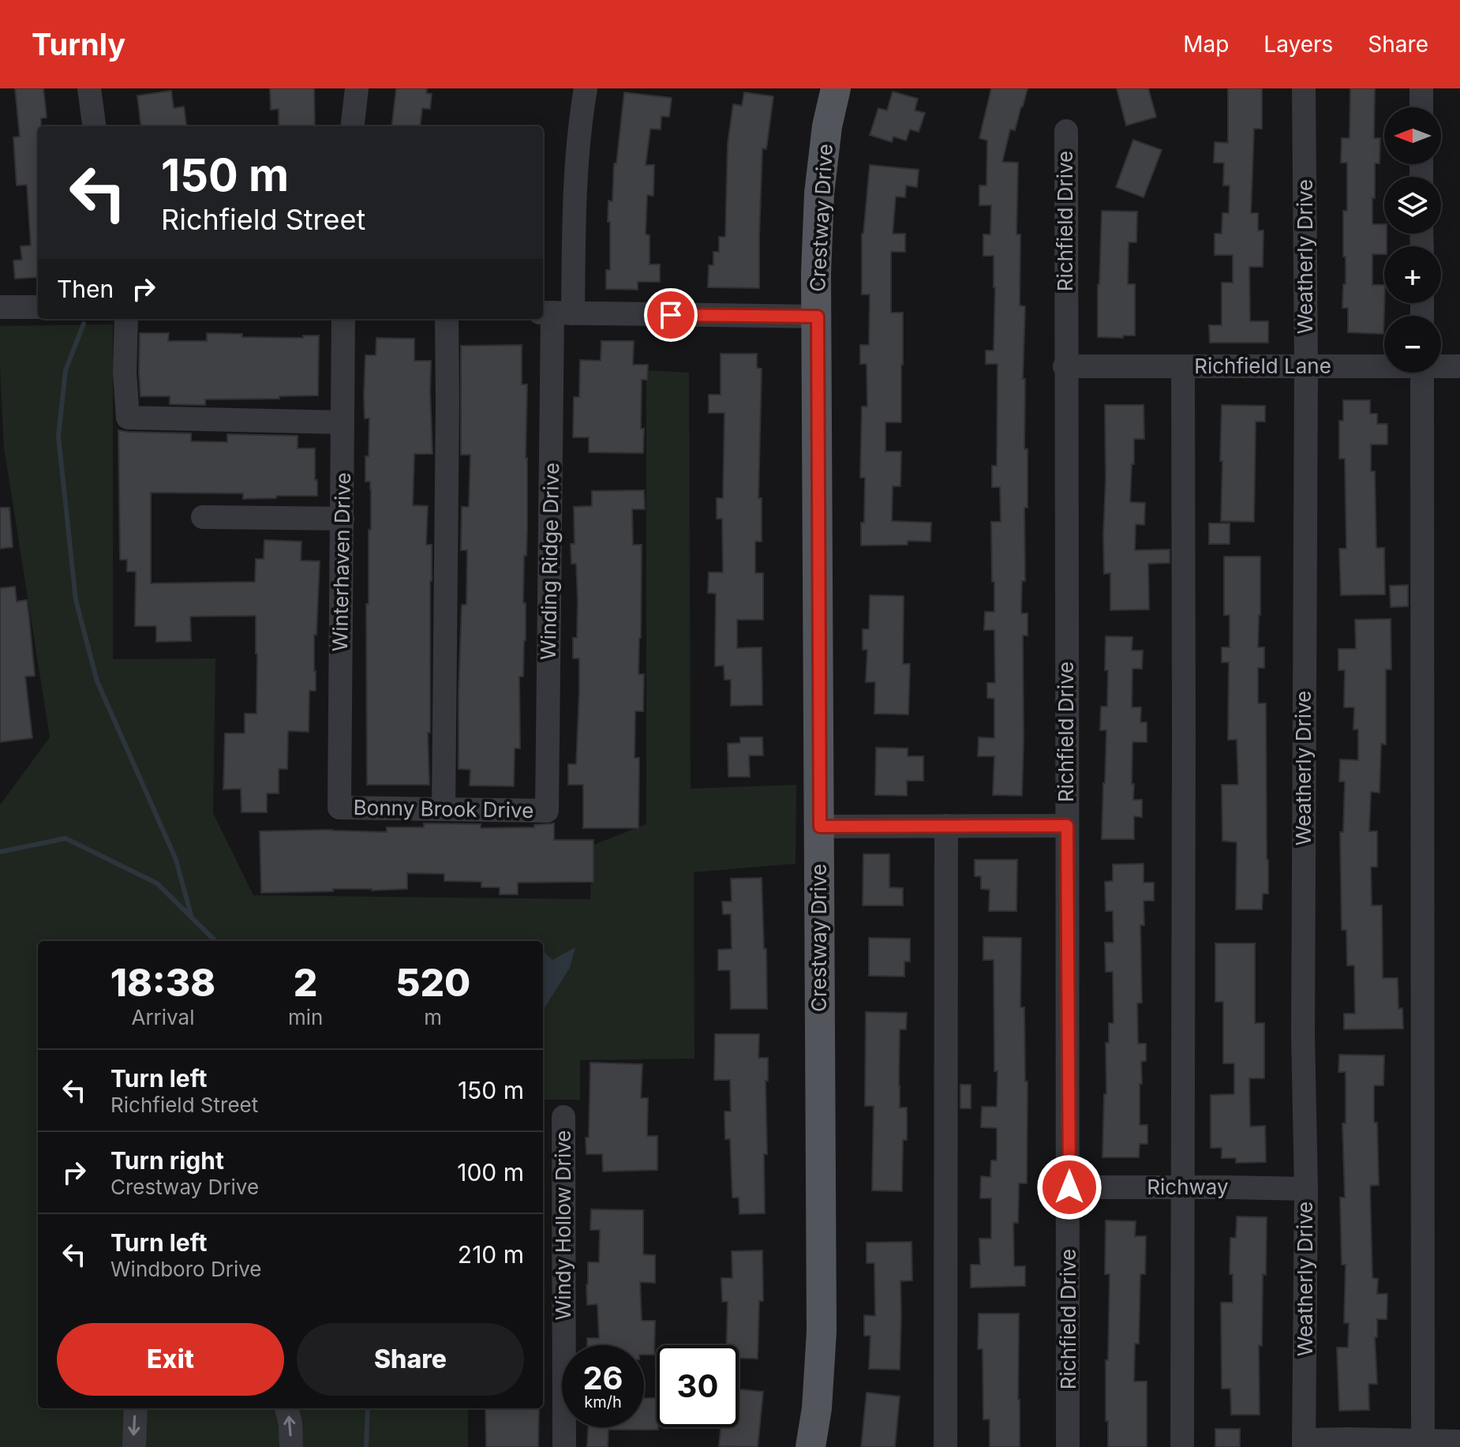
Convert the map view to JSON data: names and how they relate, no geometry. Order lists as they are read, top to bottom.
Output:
{
  "streets": {
    "main road": ["Crestway Drive"],
    "street": [
      "Richfield Drive",
      "Weatherly Drive",
      "Richfield Lane",
      "Winding Ridge Drive",
      "Winterhaven Drive",
      "Bonny Brook Drive",
      "Richway",
      "Windy Hollow Drive"
    ]
  },
  "crossings": [
    ["Richfield Drive", "Richfield Lane"],
    ["Richfield Drive", "Richway"],
    ["Weatherly Drive", "Richfield Lane"],
    ["Weatherly Drive", "Richway"],
    ["Winding Ridge Drive", "Bonny Brook Drive"],
    ["Winterhaven Drive", "Bonny Brook Drive"]
  ],
  "north": "left",
  "page": {
    "header": "Turnly",
    "nav": ["Map", "Layers", "Share"],
    "map_buttons": ["+", "−"],
    "turn": ["150 m", "Richfield Street"],
    "then": "Then",
    "eta": [
      "18:38",
      "Arrival",
      "2",
      "min",
      "520",
      "m"
    ],
    "list": [
      {
        "name": "Turn left",
        "note": "Richfield Street",
        "value": "150 m"
      },
      {
        "name": "Turn right",
        "note": "Crestway Drive",
        "value": "100 m"
      },
      {
        "name": "Turn left",
        "note": "Windboro Drive",
        "value": "210 m"
      }
    ],
    "buttons": ["Exit", "Share"],
    "speed": "26 km/h",
    "limit": "30"
  }
}
